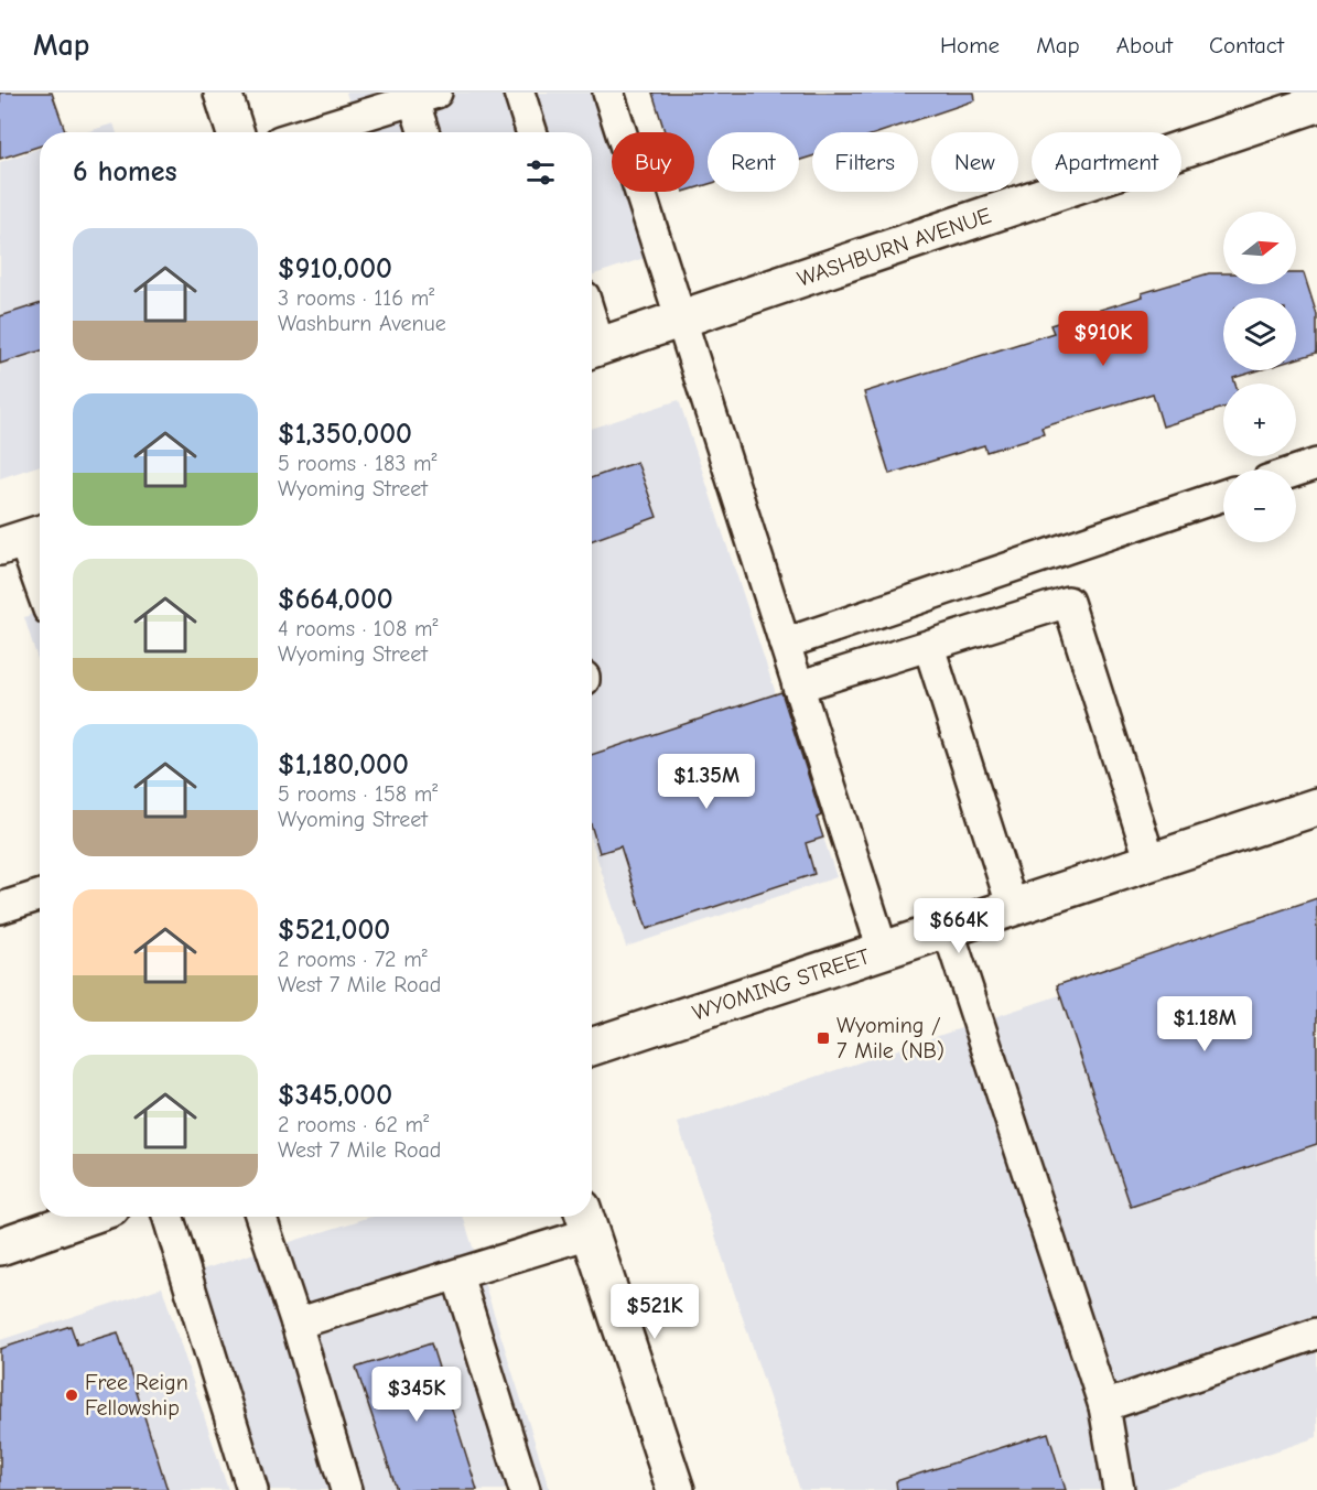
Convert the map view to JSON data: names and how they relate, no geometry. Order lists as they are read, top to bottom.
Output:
{
  "streets": {
    "street": ["WASHBURN AVENUE", "WYOMING STREET"]
  },
  "places": {
    "transit": ["Wyoming / 7 Mile (NB)"],
    "other": ["Free Reign Fellowship"]
  },
  "north": "right",
  "page": {
    "header": "Map",
    "nav": [
      "Home",
      "Map",
      "About",
      "Contact"
    ],
    "chip": [
      "Buy",
      "Rent",
      "Filters",
      "New",
      "Apartment"
    ],
    "heading": "6 homes",
    "map_buttons": ["+", "−"],
    "list": [
      {
        "name": "$910,000",
        "note": "3 rooms · 116 m² · Washburn Avenue"
      },
      {
        "name": "$1,350,000",
        "note": "5 rooms · 183 m² · Wyoming Street"
      },
      {
        "name": "$664,000",
        "note": "4 rooms · 108 m² · Wyoming Street"
      },
      {
        "name": "$1,180,000",
        "note": "5 rooms · 158 m² · Wyoming Street"
      },
      {
        "name": "$521,000",
        "note": "2 rooms · 72 m² · West 7 Mile Road"
      },
      {
        "name": "$345,000",
        "note": "2 rooms · 62 m² · West 7 Mile Road"
      }
    ],
    "price": [
      "$910K",
      "$1.35M",
      "$664K",
      "$1.18M",
      "$521K",
      "$345K"
    ]
  }
}
